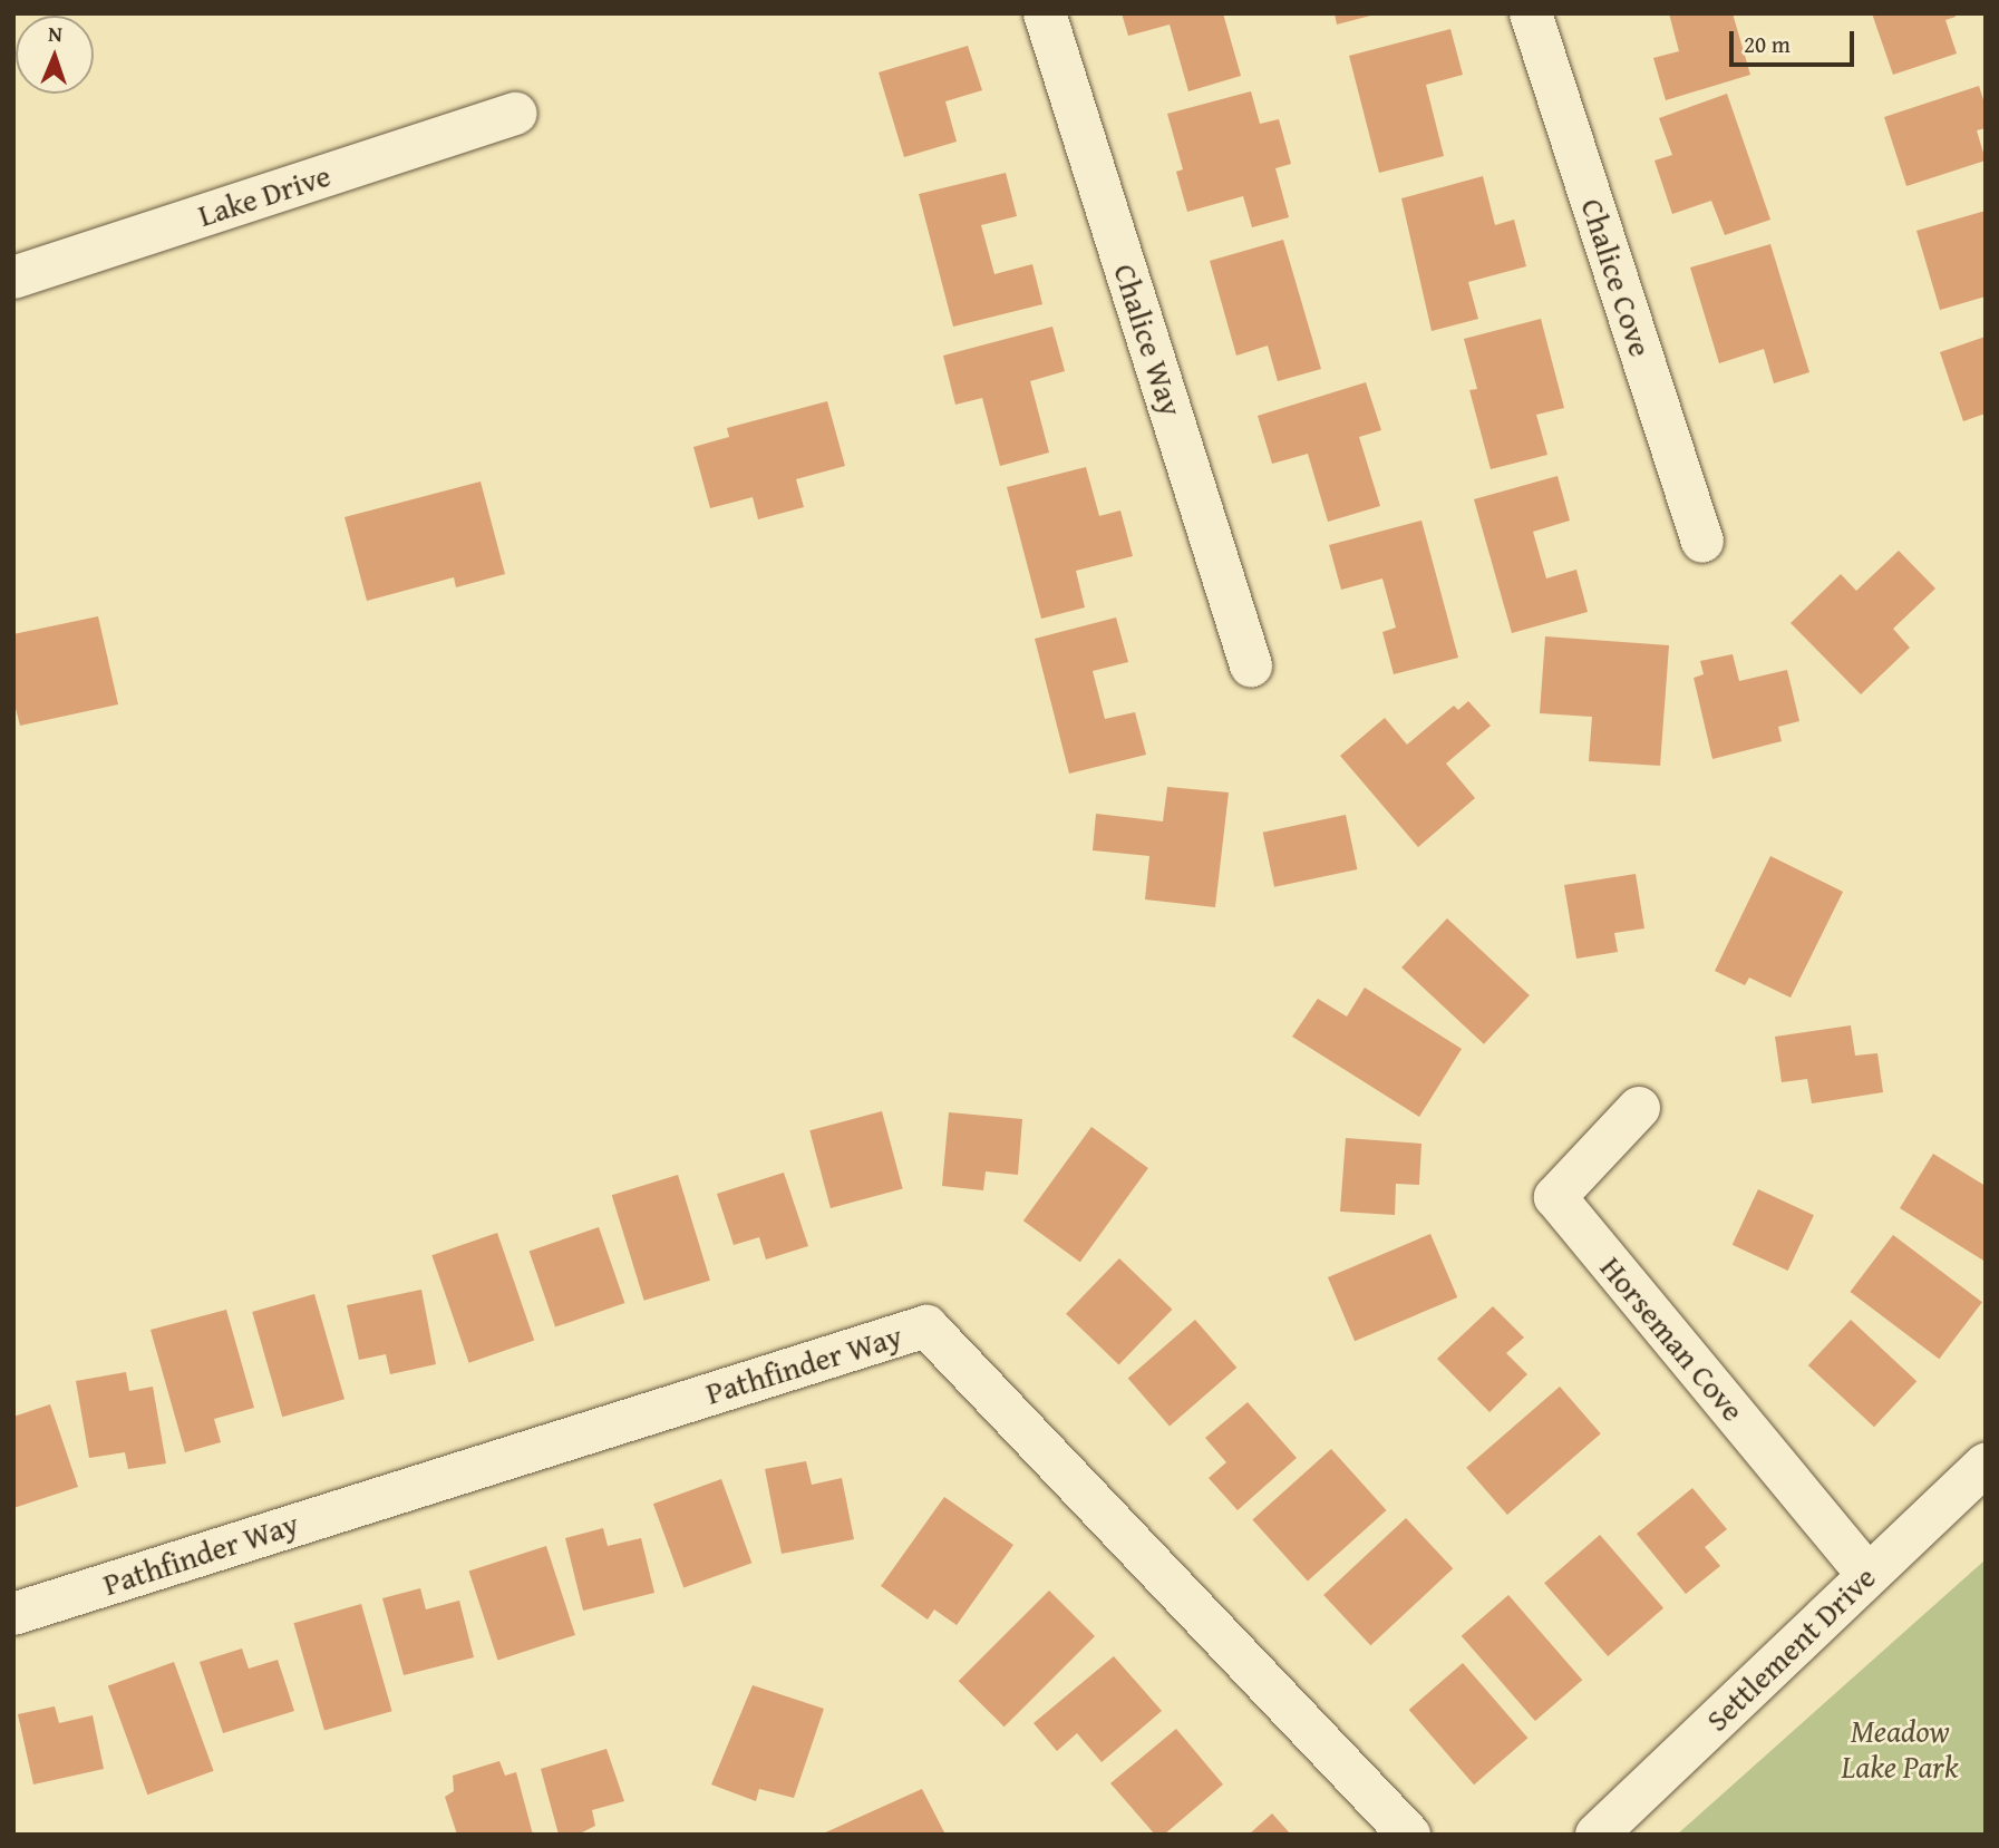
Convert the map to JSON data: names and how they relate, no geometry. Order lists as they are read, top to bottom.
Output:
{
  "streets": {
    "street": [
      "Lake Drive",
      "Chalice Cove",
      "Chalice Way",
      "Horseman Cove",
      "Pathfinder Way",
      "Settlement Drive"
    ]
  },
  "crossings": [
    ["Horseman Cove", "Settlement Drive"]
  ],
  "parks": ["Meadow Lake Park"],
  "scale_bar": "20 m",
  "north": "top"
}
